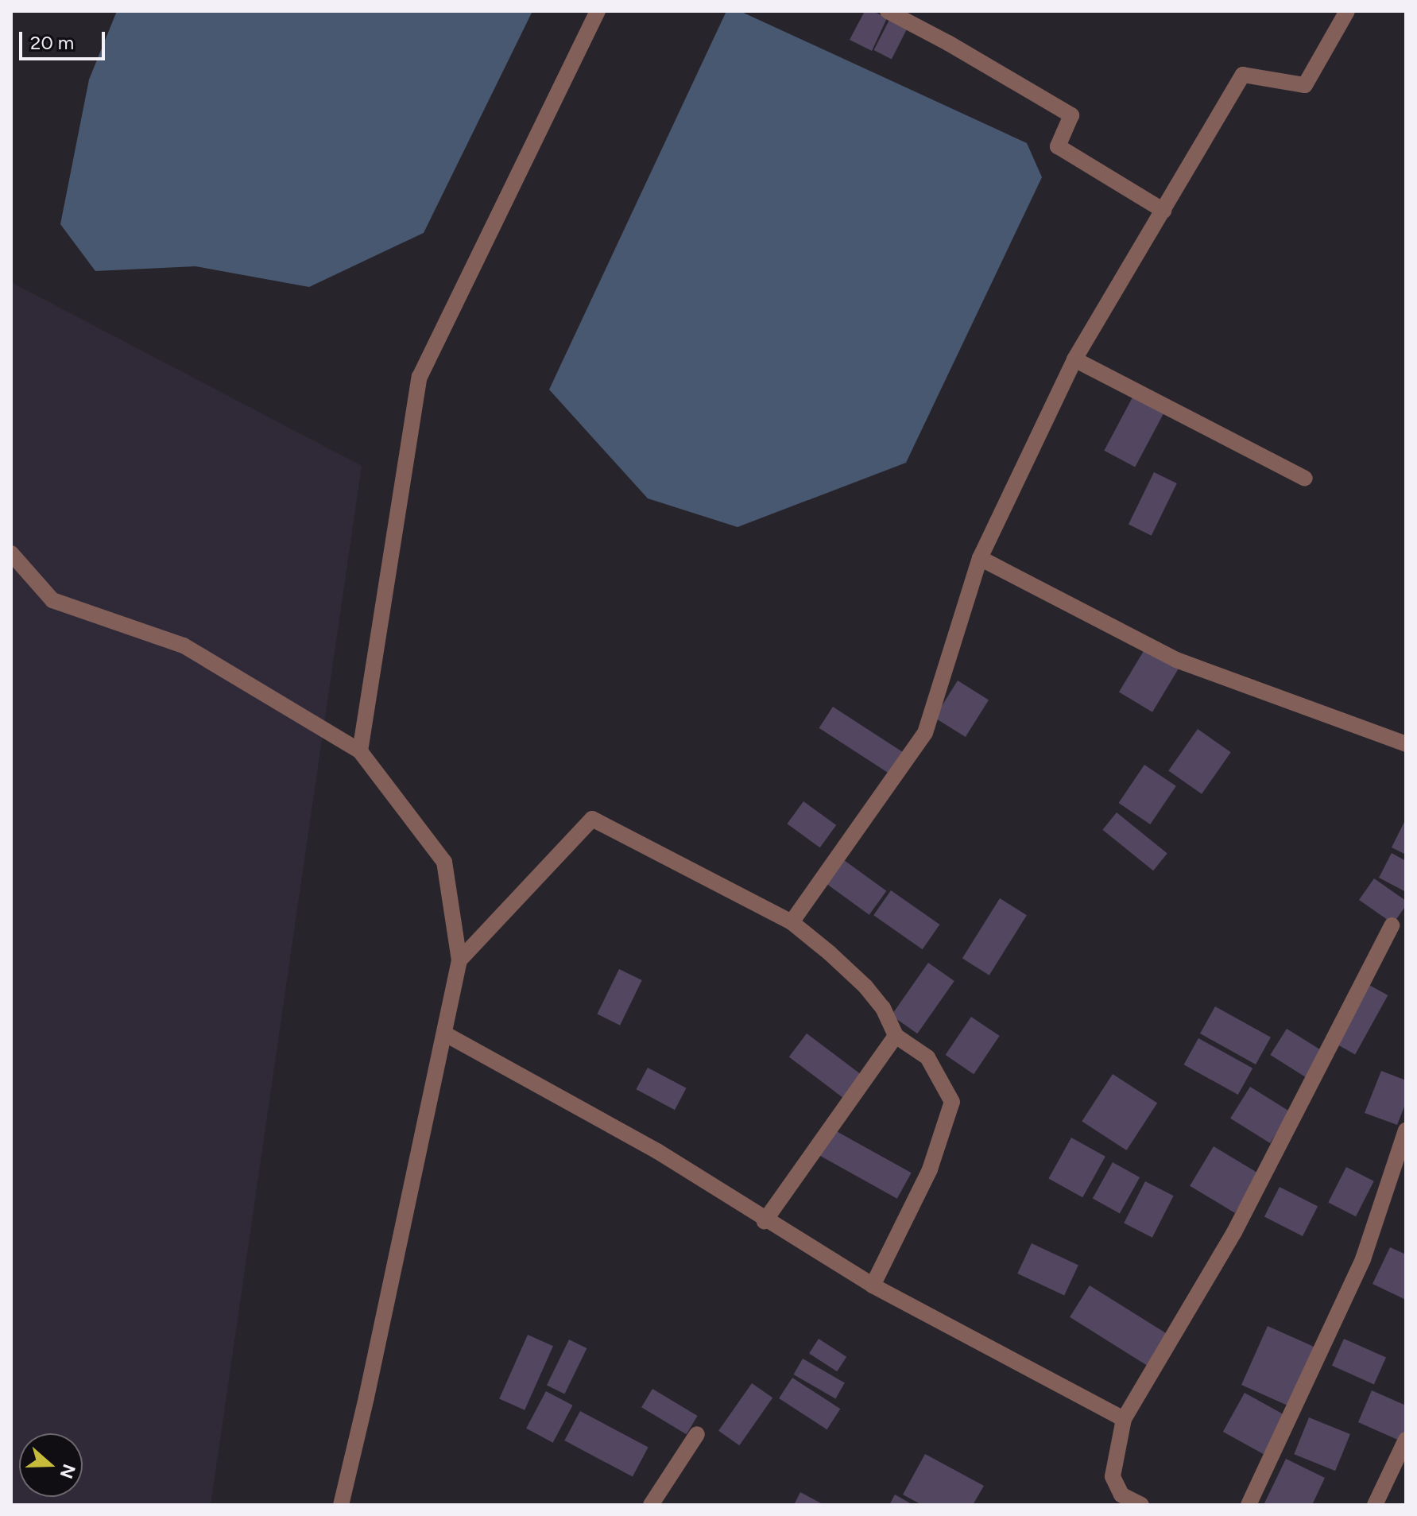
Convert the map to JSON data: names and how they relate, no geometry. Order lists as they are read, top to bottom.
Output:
{
  "scale_bar": "20 m",
  "north": "right"
}
